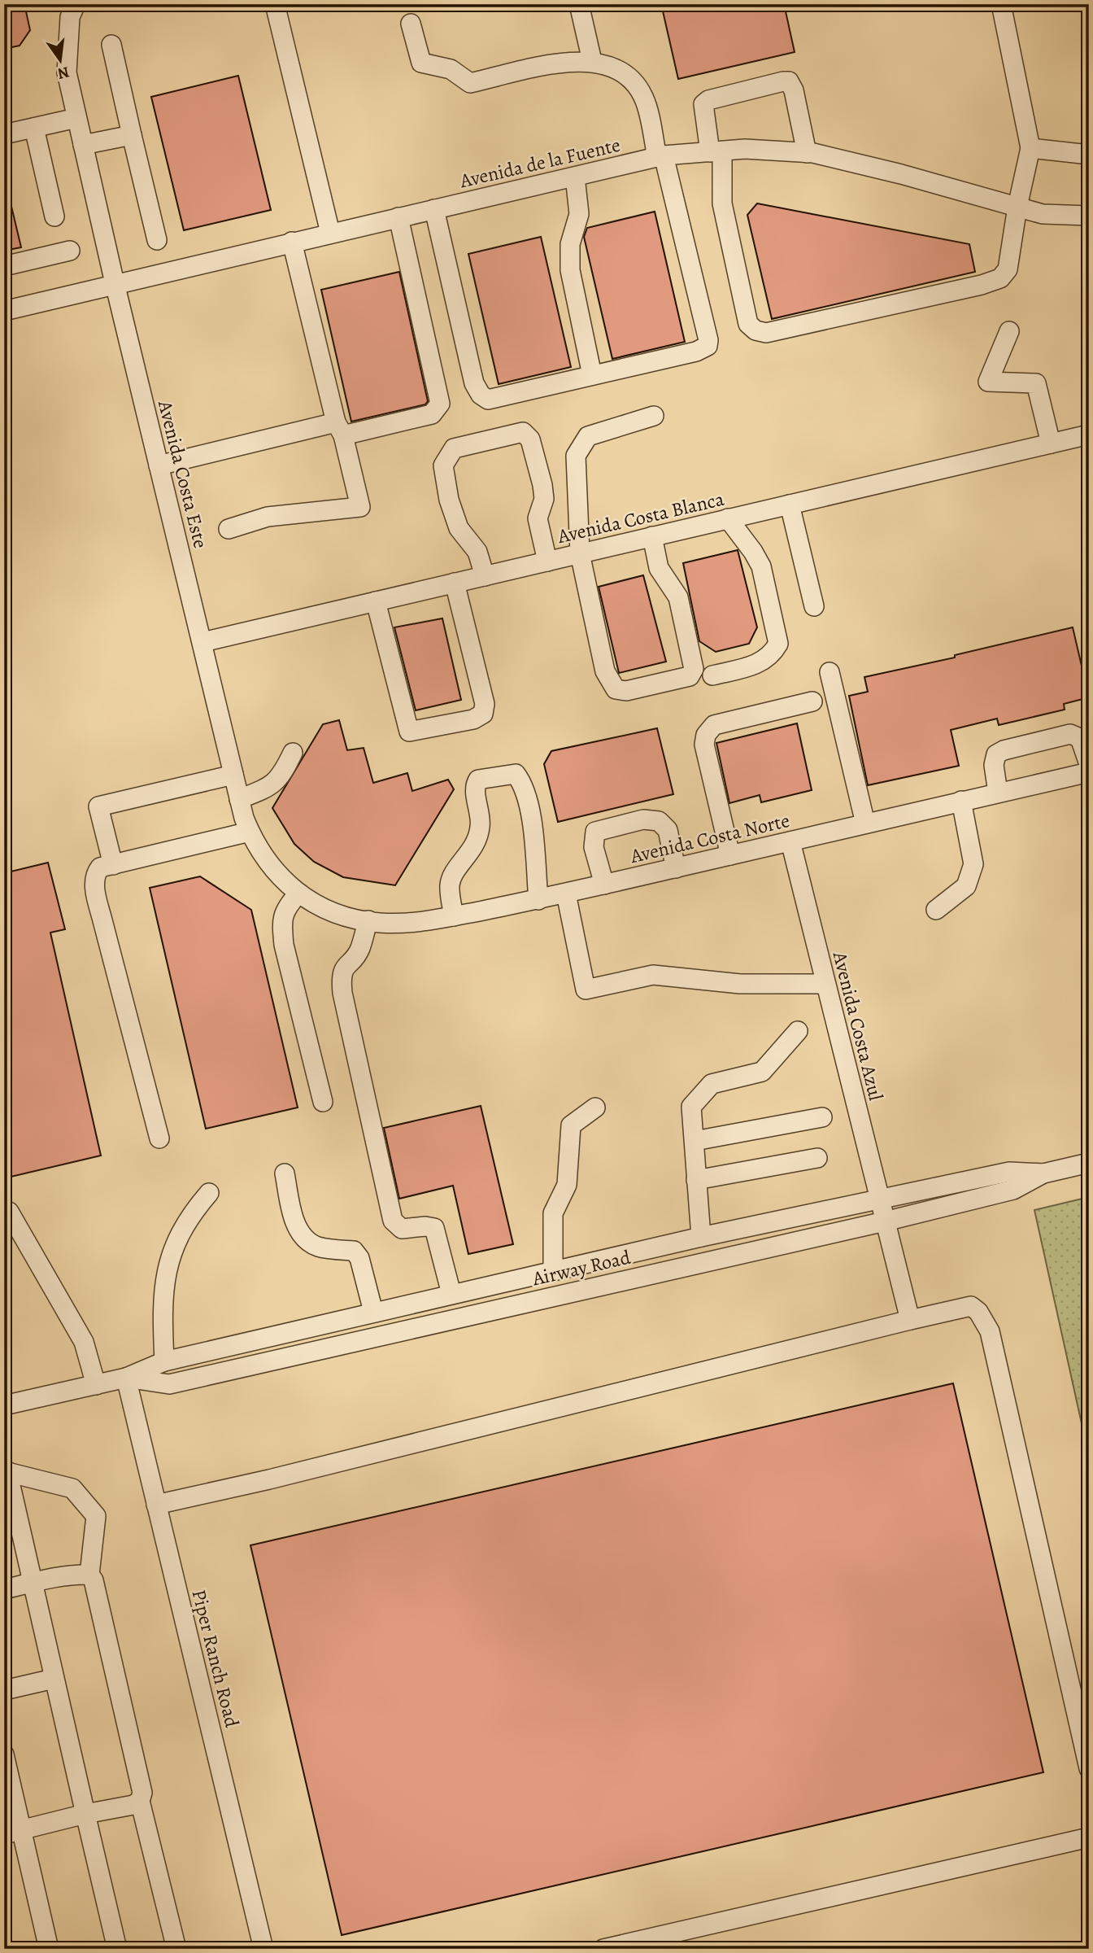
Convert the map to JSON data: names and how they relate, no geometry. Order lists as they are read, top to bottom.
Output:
{
  "streets": {
    "street": [
      "Avenida de la Fuente",
      "Avenida Costa Este",
      "Avenida Costa Blanca",
      "Avenida Costa Norte",
      "Avenida Costa Azul",
      "Airway Road",
      "Piper Ranch Road"
    ]
  },
  "crossings": [
    ["Avenida de la Fuente", "Avenida Costa Este"],
    ["Avenida Costa Este", "Avenida Costa Blanca"],
    ["Avenida Costa Este", "Avenida Costa Norte"],
    ["Avenida Costa Norte", "Avenida Costa Azul"],
    ["Avenida Costa Azul", "Airway Road"],
    ["Airway Road", "Piper Ranch Road"]
  ],
  "north": "bottom"
}
